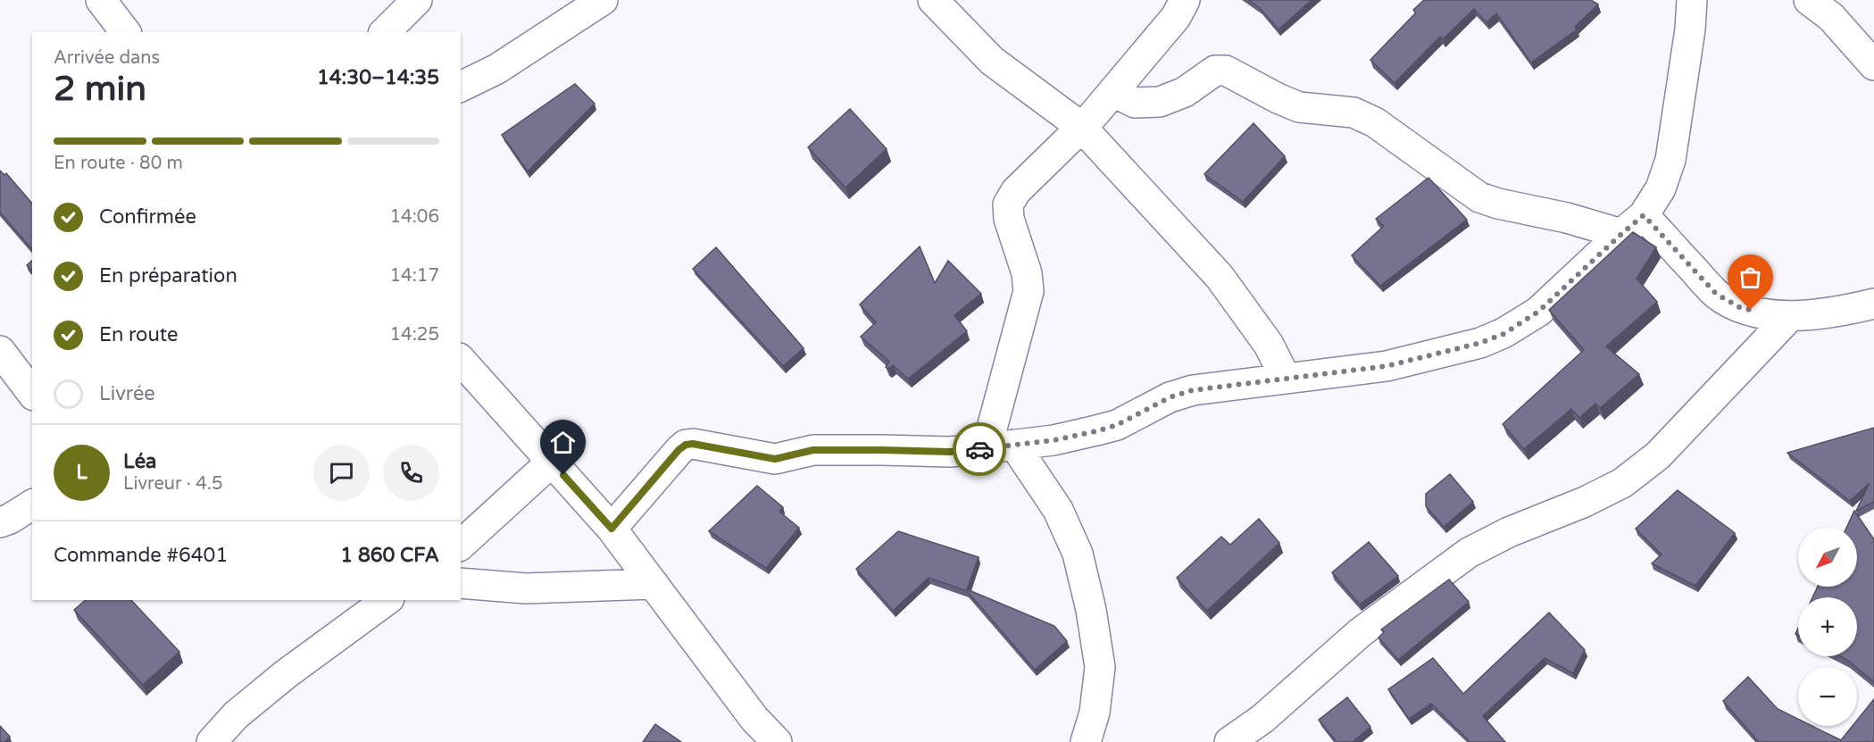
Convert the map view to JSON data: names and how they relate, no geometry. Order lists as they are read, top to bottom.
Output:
{
  "north": "bottom left",
  "page": {
    "heading": ["2 min", "Arrivée dans", "14:30–14:35"],
    "panel": [
      "Léa",
      "Livreur · 4.5",
      "Commande #6401",
      "1 860 CFA"
    ],
    "bar": "En route · 80 m",
    "list": [
      ["Confirmée", "14:06"],
      ["En préparation", "14:17"],
      ["En route", "14:25"],
      "Livrée"
    ],
    "round": "L",
    "map_buttons": ["+", "−"]
  }
}
